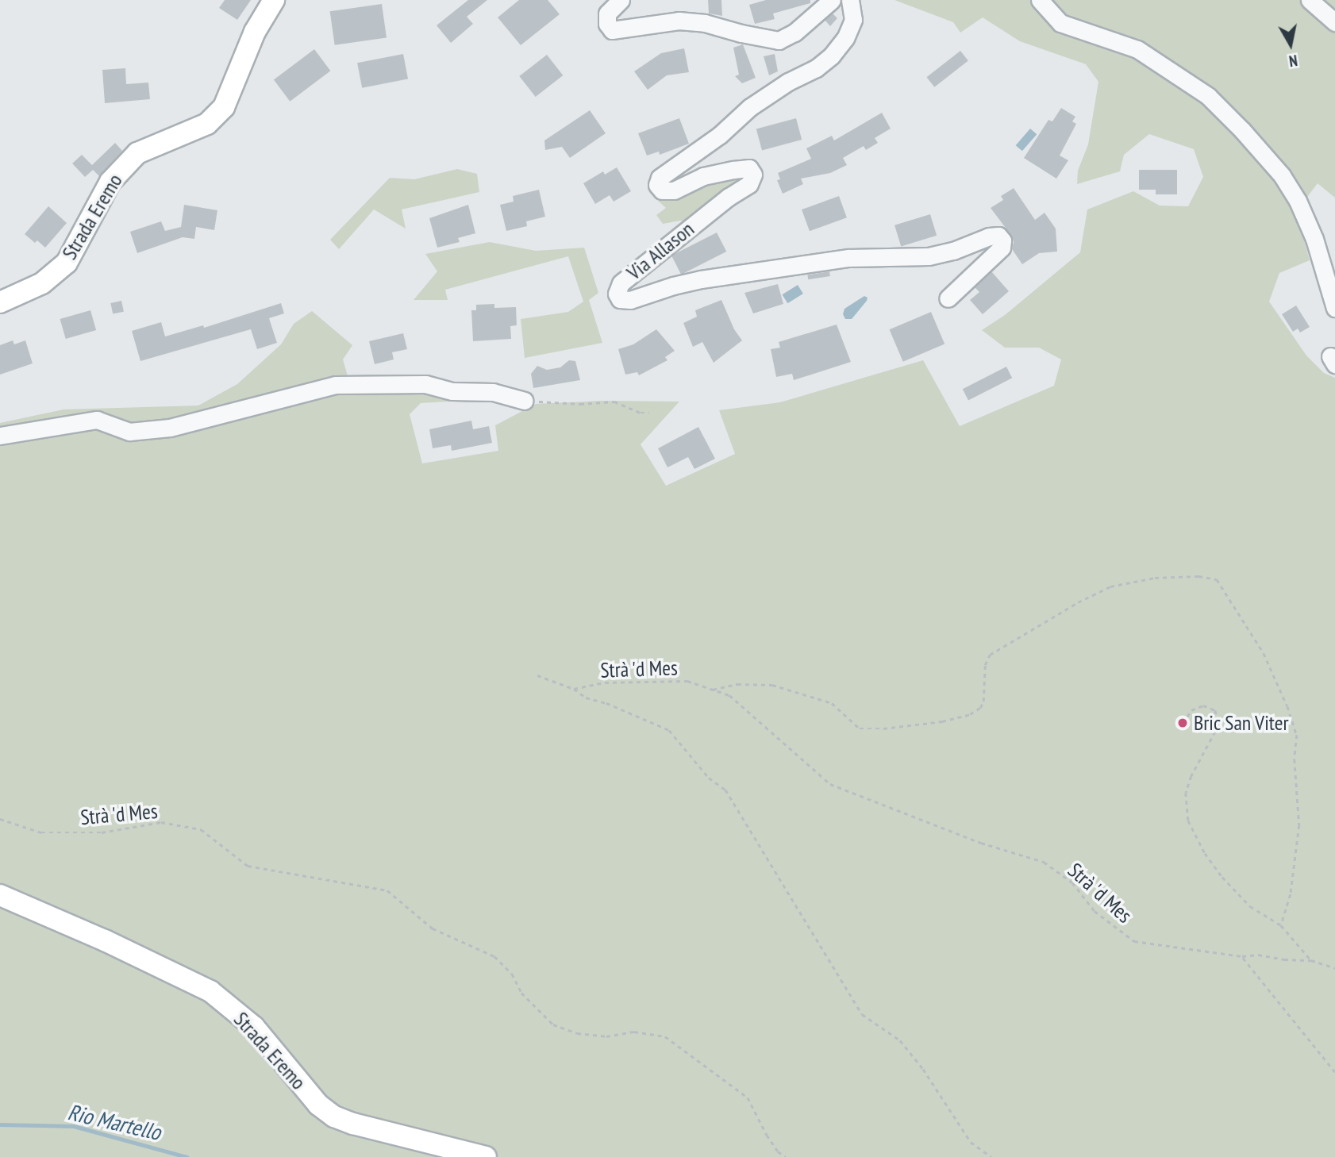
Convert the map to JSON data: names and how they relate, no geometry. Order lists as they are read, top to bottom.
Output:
{
  "streets": {
    "main road": ["Strada Eremo"],
    "street": ["Via Allason"],
    "path": ["Strà 'd Mes"]
  },
  "water": ["Rio Martello"],
  "places": ["Bric San Viter"],
  "north": "bottom"
}
